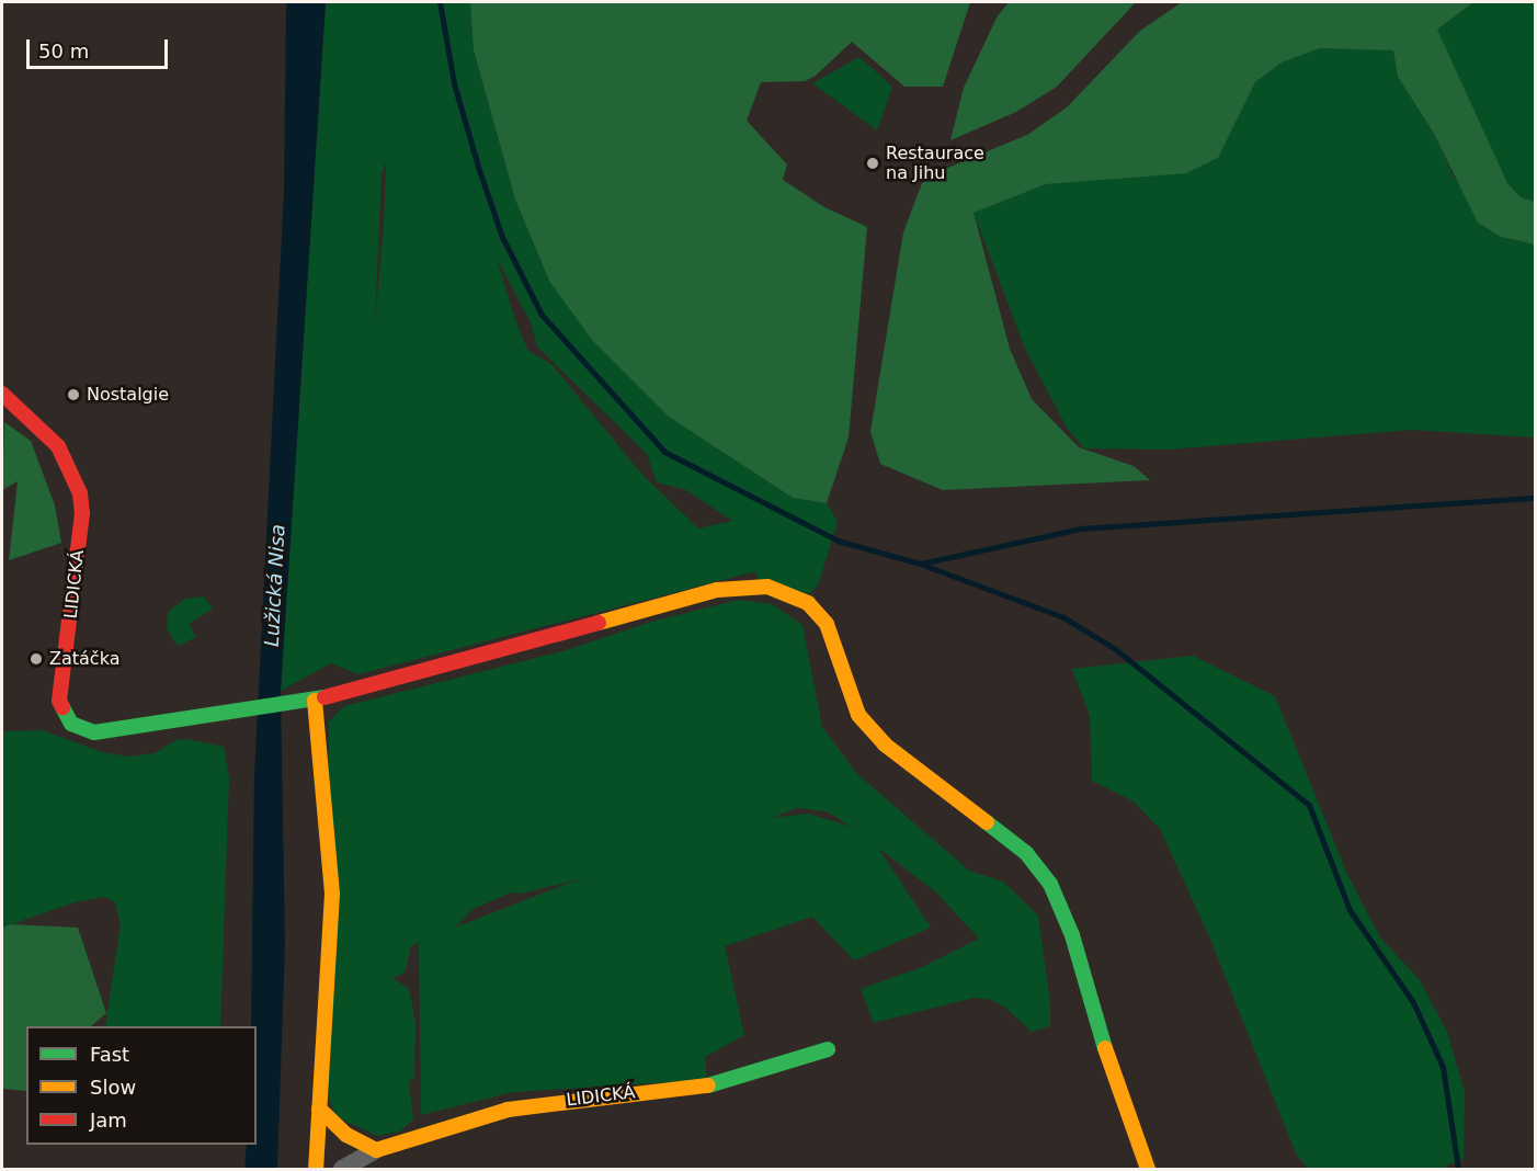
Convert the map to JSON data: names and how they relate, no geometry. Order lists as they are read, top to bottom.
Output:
{
  "streets": {
    "street": ["LIDICKÁ"]
  },
  "water": ["Lužická Nisa"],
  "places": ["Restaurace na Jihu", "Nostalgie", "Zatáčka"],
  "legend": ["Fast", "Slow", "Jam"],
  "scale_bar": "50 m"
}
